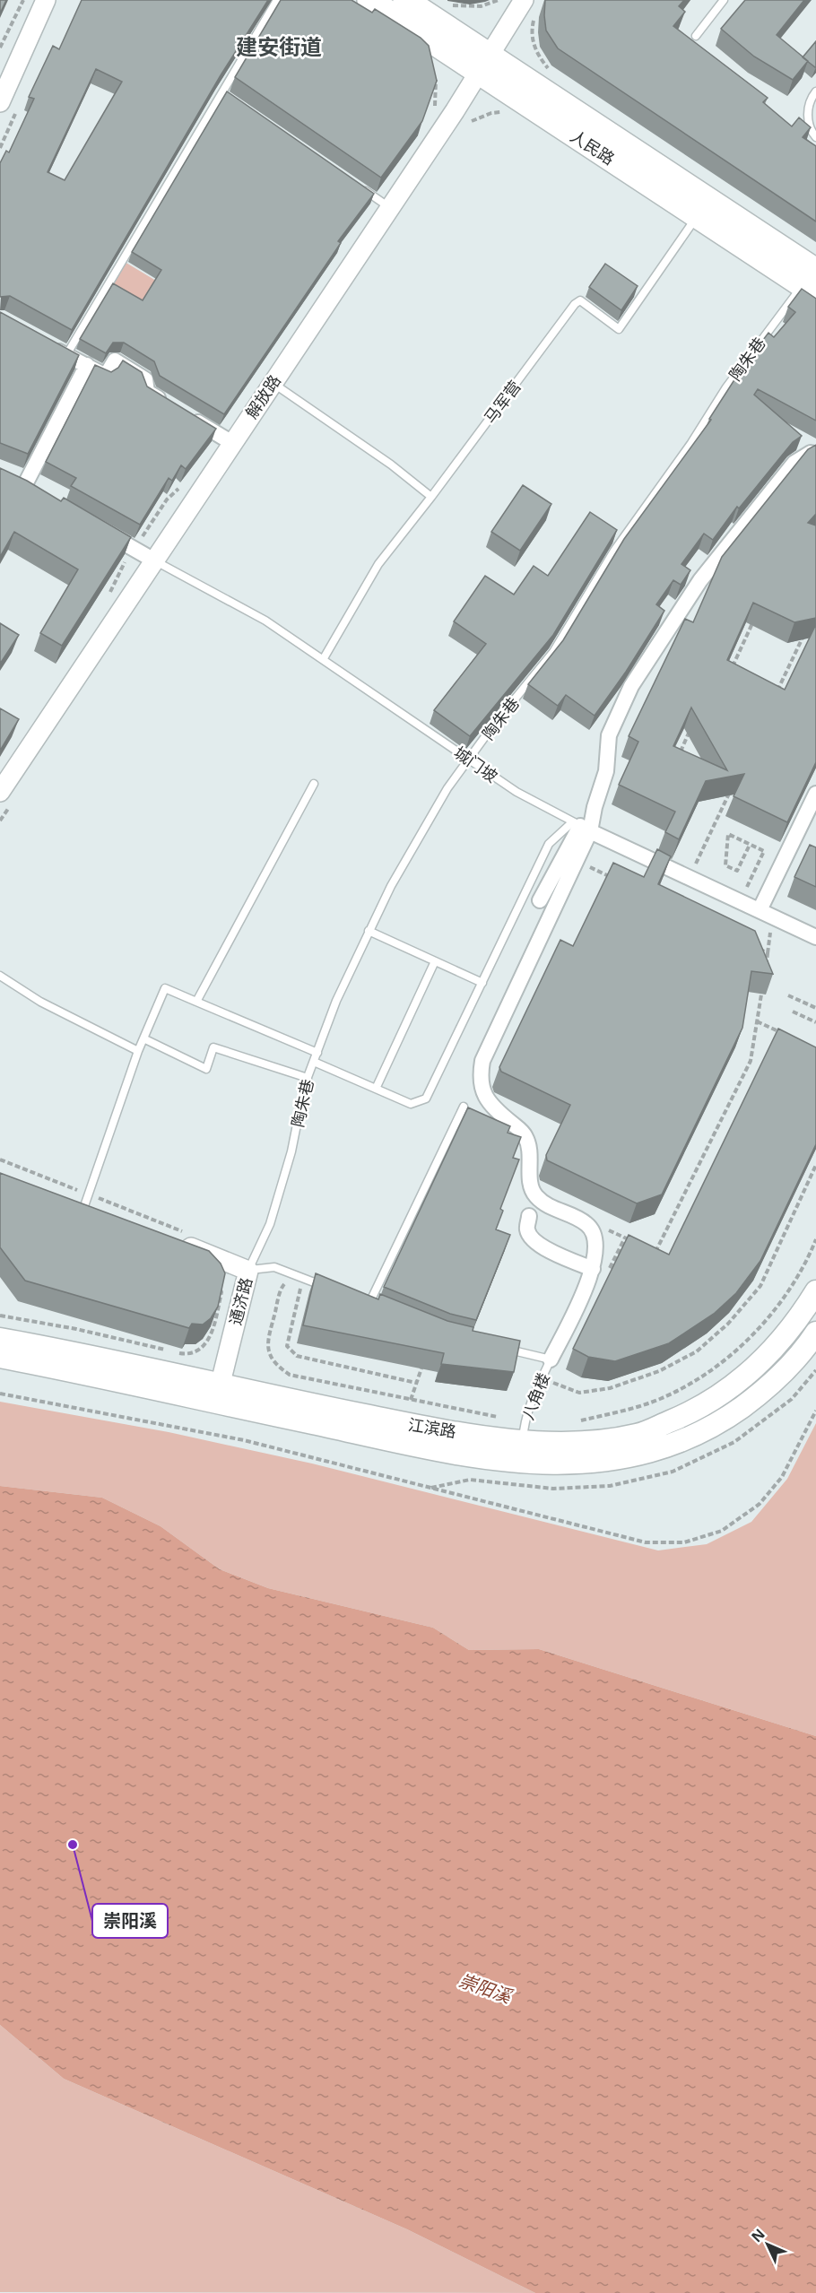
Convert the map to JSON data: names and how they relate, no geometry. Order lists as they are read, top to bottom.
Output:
{
  "streets": {
    "main road": ["人民路", "江滨路"],
    "street": ["解放路", "城门坡", "通济路"],
    "lane": ["陶朱巷", "马军营", "八角楼"]
  },
  "crossings": [
    ["人民路", "陶朱巷"],
    ["人民路", "解放路"],
    ["人民路", "马军营"],
    ["陶朱巷", "城门坡"],
    ["陶朱巷", "通济路"],
    ["解放路", "城门坡"],
    ["马军营", "城门坡"],
    ["通济路", "江滨路"],
    ["八角楼", "江滨路"]
  ],
  "districts": ["建安街道"],
  "water": ["崇阳溪"],
  "places": ["崇阳溪"],
  "north": "top left"
}
